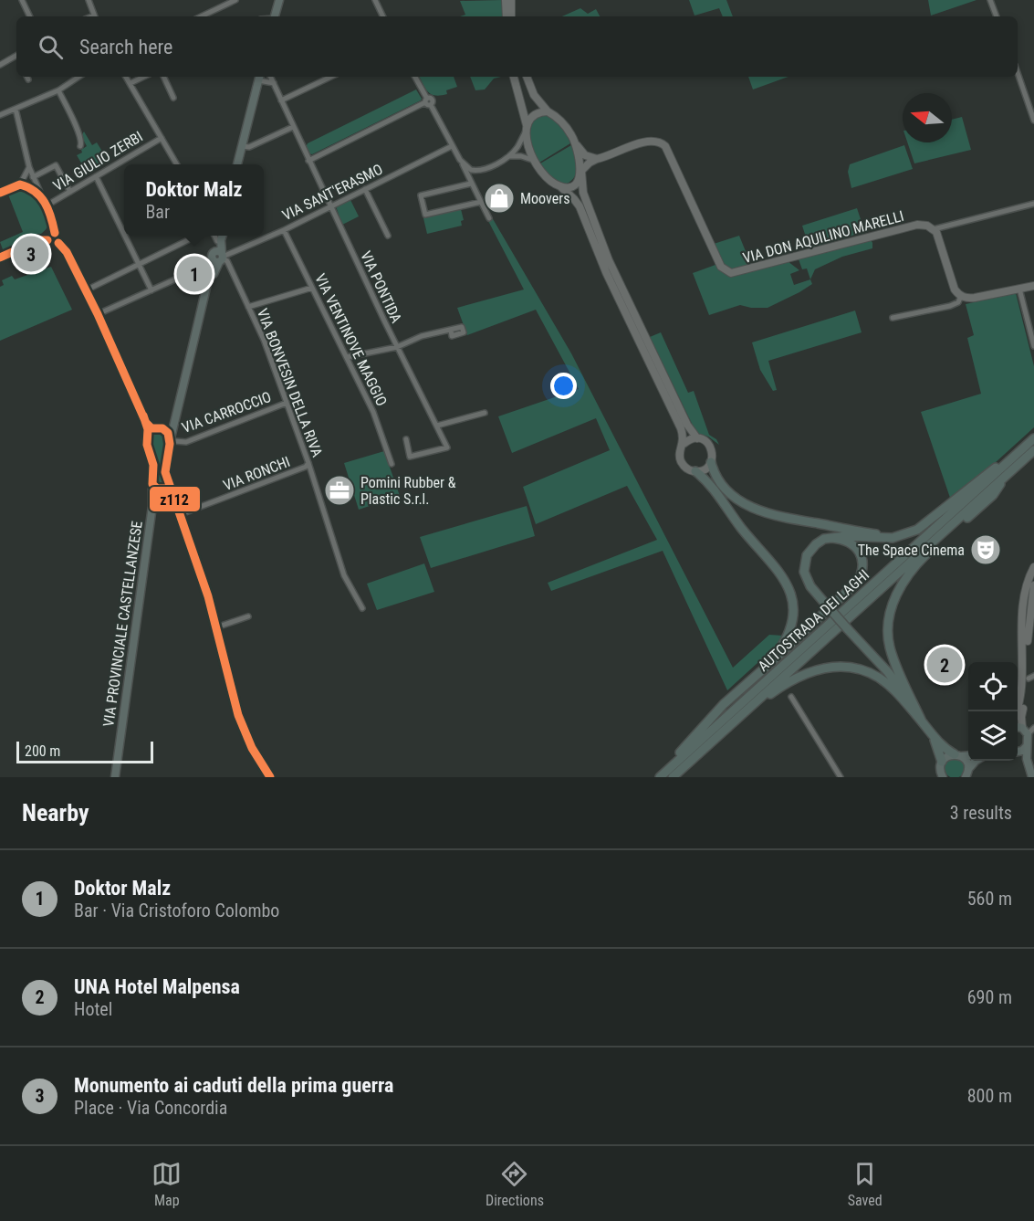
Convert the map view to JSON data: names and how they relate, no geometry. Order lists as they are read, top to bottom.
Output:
{
  "streets": {
    "highway": ["AUTOSTRADA DEI LAGHI"],
    "main road": ["VIA PROVINCIALE CASTELLANZESE"],
    "street": [
      "VIA GIULIO ZERBI",
      "VIA SANT'ERASMO",
      "VIA DON AQUILINO MARELLI",
      "VIA PONTIDA",
      "VIA VENTINOVE MAGGIO",
      "VIA BONVESIN DELLA RIVA",
      "VIA CARROCCIO",
      "VIA RONCHI"
    ]
  },
  "crossings": [
    ["VIA SANT'ERASMO", "VIA PONTIDA"],
    ["VIA SANT'ERASMO", "VIA VENTINOVE MAGGIO"],
    ["VIA SANT'ERASMO", "VIA BONVESIN DELLA RIVA"],
    ["VIA BONVESIN DELLA RIVA", "VIA CARROCCIO"],
    ["VIA BONVESIN DELLA RIVA", "VIA RONCHI"]
  ],
  "places": {
    "shop": ["Moovers"],
    "office": ["Pomini Rubber & Plastic S.r.l."],
    "theatre": ["The Space Cinema"]
  },
  "lines": ["transit line z112"],
  "scale_bar": "200 m",
  "north": "left",
  "page": {
    "search": "Search here",
    "popup": ["Doktor Malz", "Bar"],
    "pins": ["3", "1", "2"],
    "scale": "200 m",
    "heading": ["Nearby", "3 results"],
    "list": [
      {
        "mark": "1",
        "name": "Doktor Malz",
        "note": "Bar · Via Cristoforo Colombo",
        "value": "560 m"
      },
      {
        "mark": "2",
        "name": "UNA Hotel Malpensa",
        "note": "Hotel",
        "value": "690 m"
      },
      {
        "mark": "3",
        "name": "Monumento ai caduti della prima guerra",
        "note": "Place · Via Concordia",
        "value": "800 m"
      }
    ],
    "nav": ["Map", "Directions", "Saved"]
  }
}
